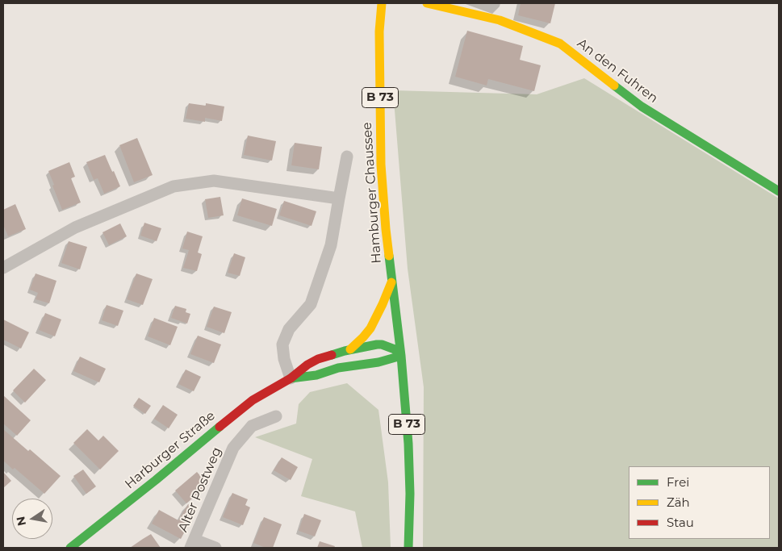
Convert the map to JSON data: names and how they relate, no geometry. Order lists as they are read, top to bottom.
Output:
{
  "streets": {
    "street": [
      "An den Fuhren",
      "B 73",
      "Hamburger Chaussee",
      "Harburger Straße",
      "Alter Postweg"
    ]
  },
  "crossings": [
    ["B 73", "Hamburger Chaussee"],
    ["B 73", "Harburger Straße"],
    ["Hamburger Chaussee", "Harburger Straße"]
  ],
  "legend": ["Frei", "Zäh", "Stau"],
  "north": "left"
}
